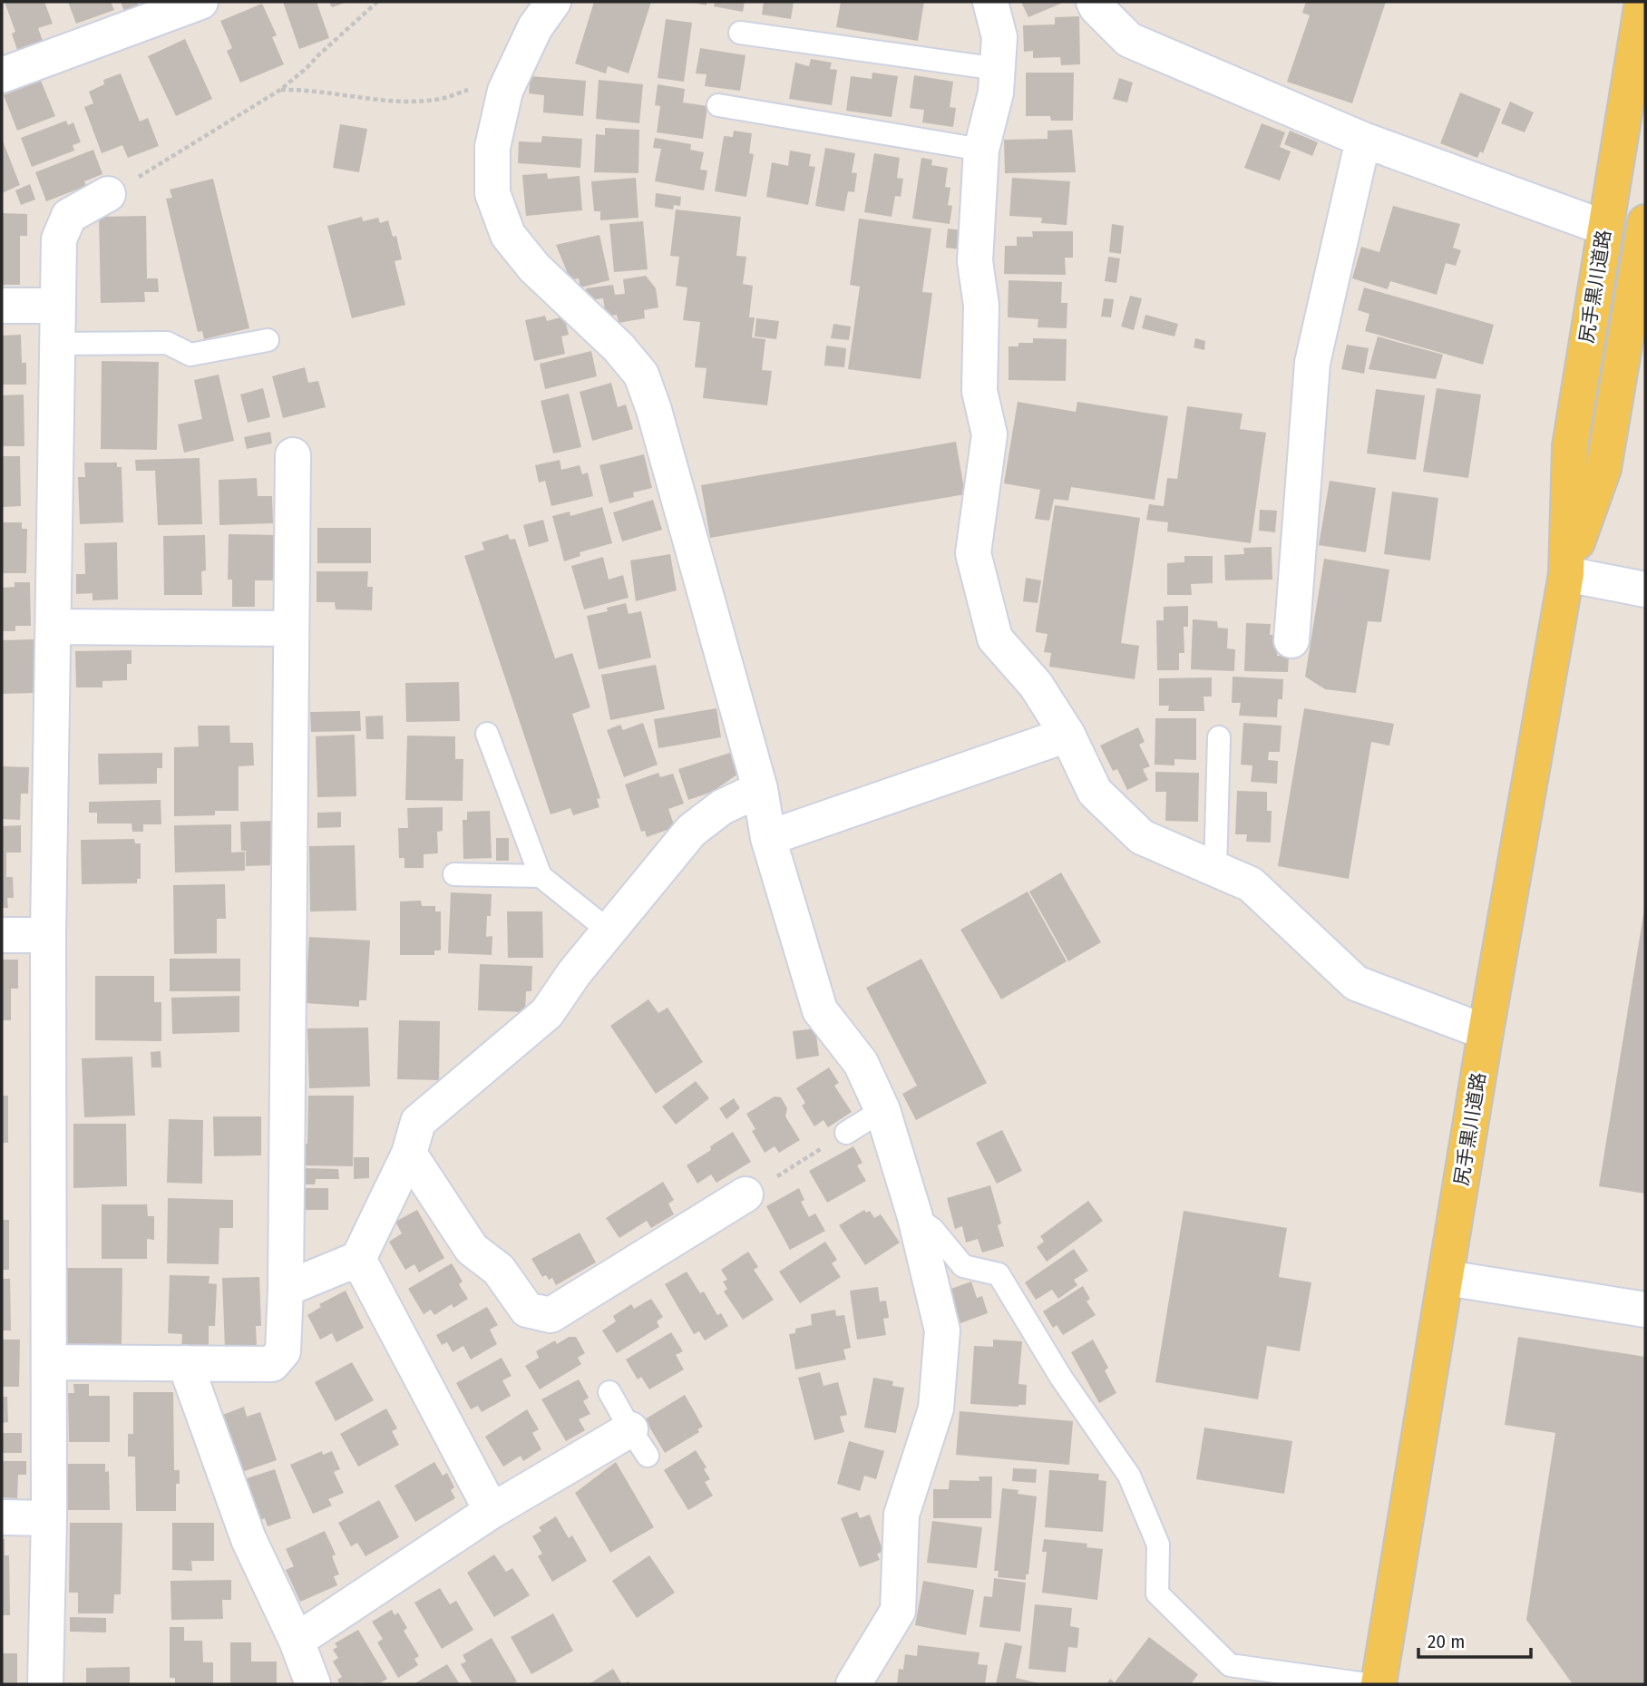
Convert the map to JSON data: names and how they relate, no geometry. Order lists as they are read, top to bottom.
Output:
{
  "streets": {
    "main road": ["尻手黒川道路"]
  },
  "scale_bar": "20 m"
}
